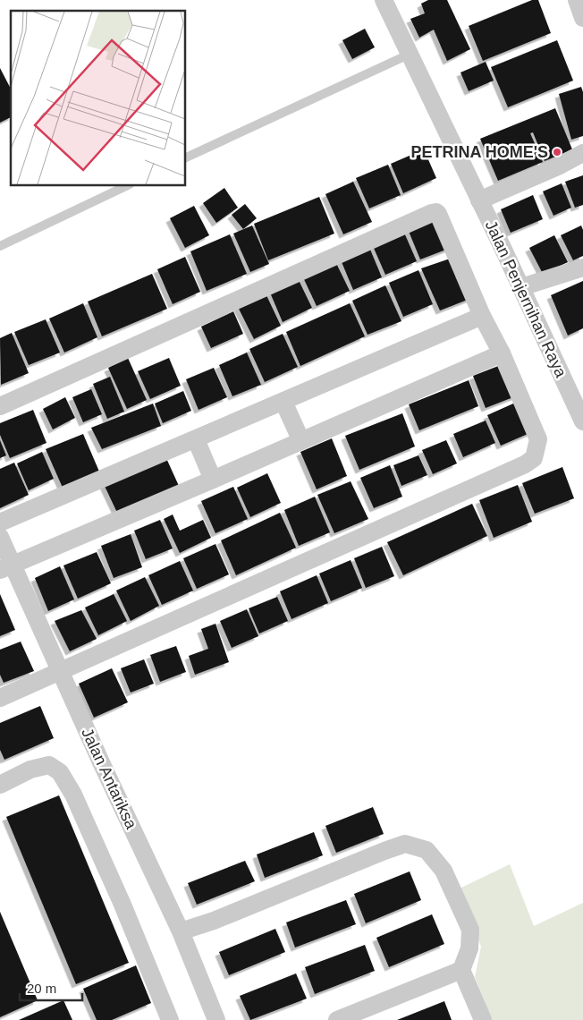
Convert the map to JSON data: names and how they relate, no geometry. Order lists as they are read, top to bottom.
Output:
{
  "streets": {
    "street": ["Jalan Penjernihan Raya", "Jalan Antariksa"]
  },
  "places": ["PETRINA HOME'S"],
  "scale_bar": "20 m"
}
